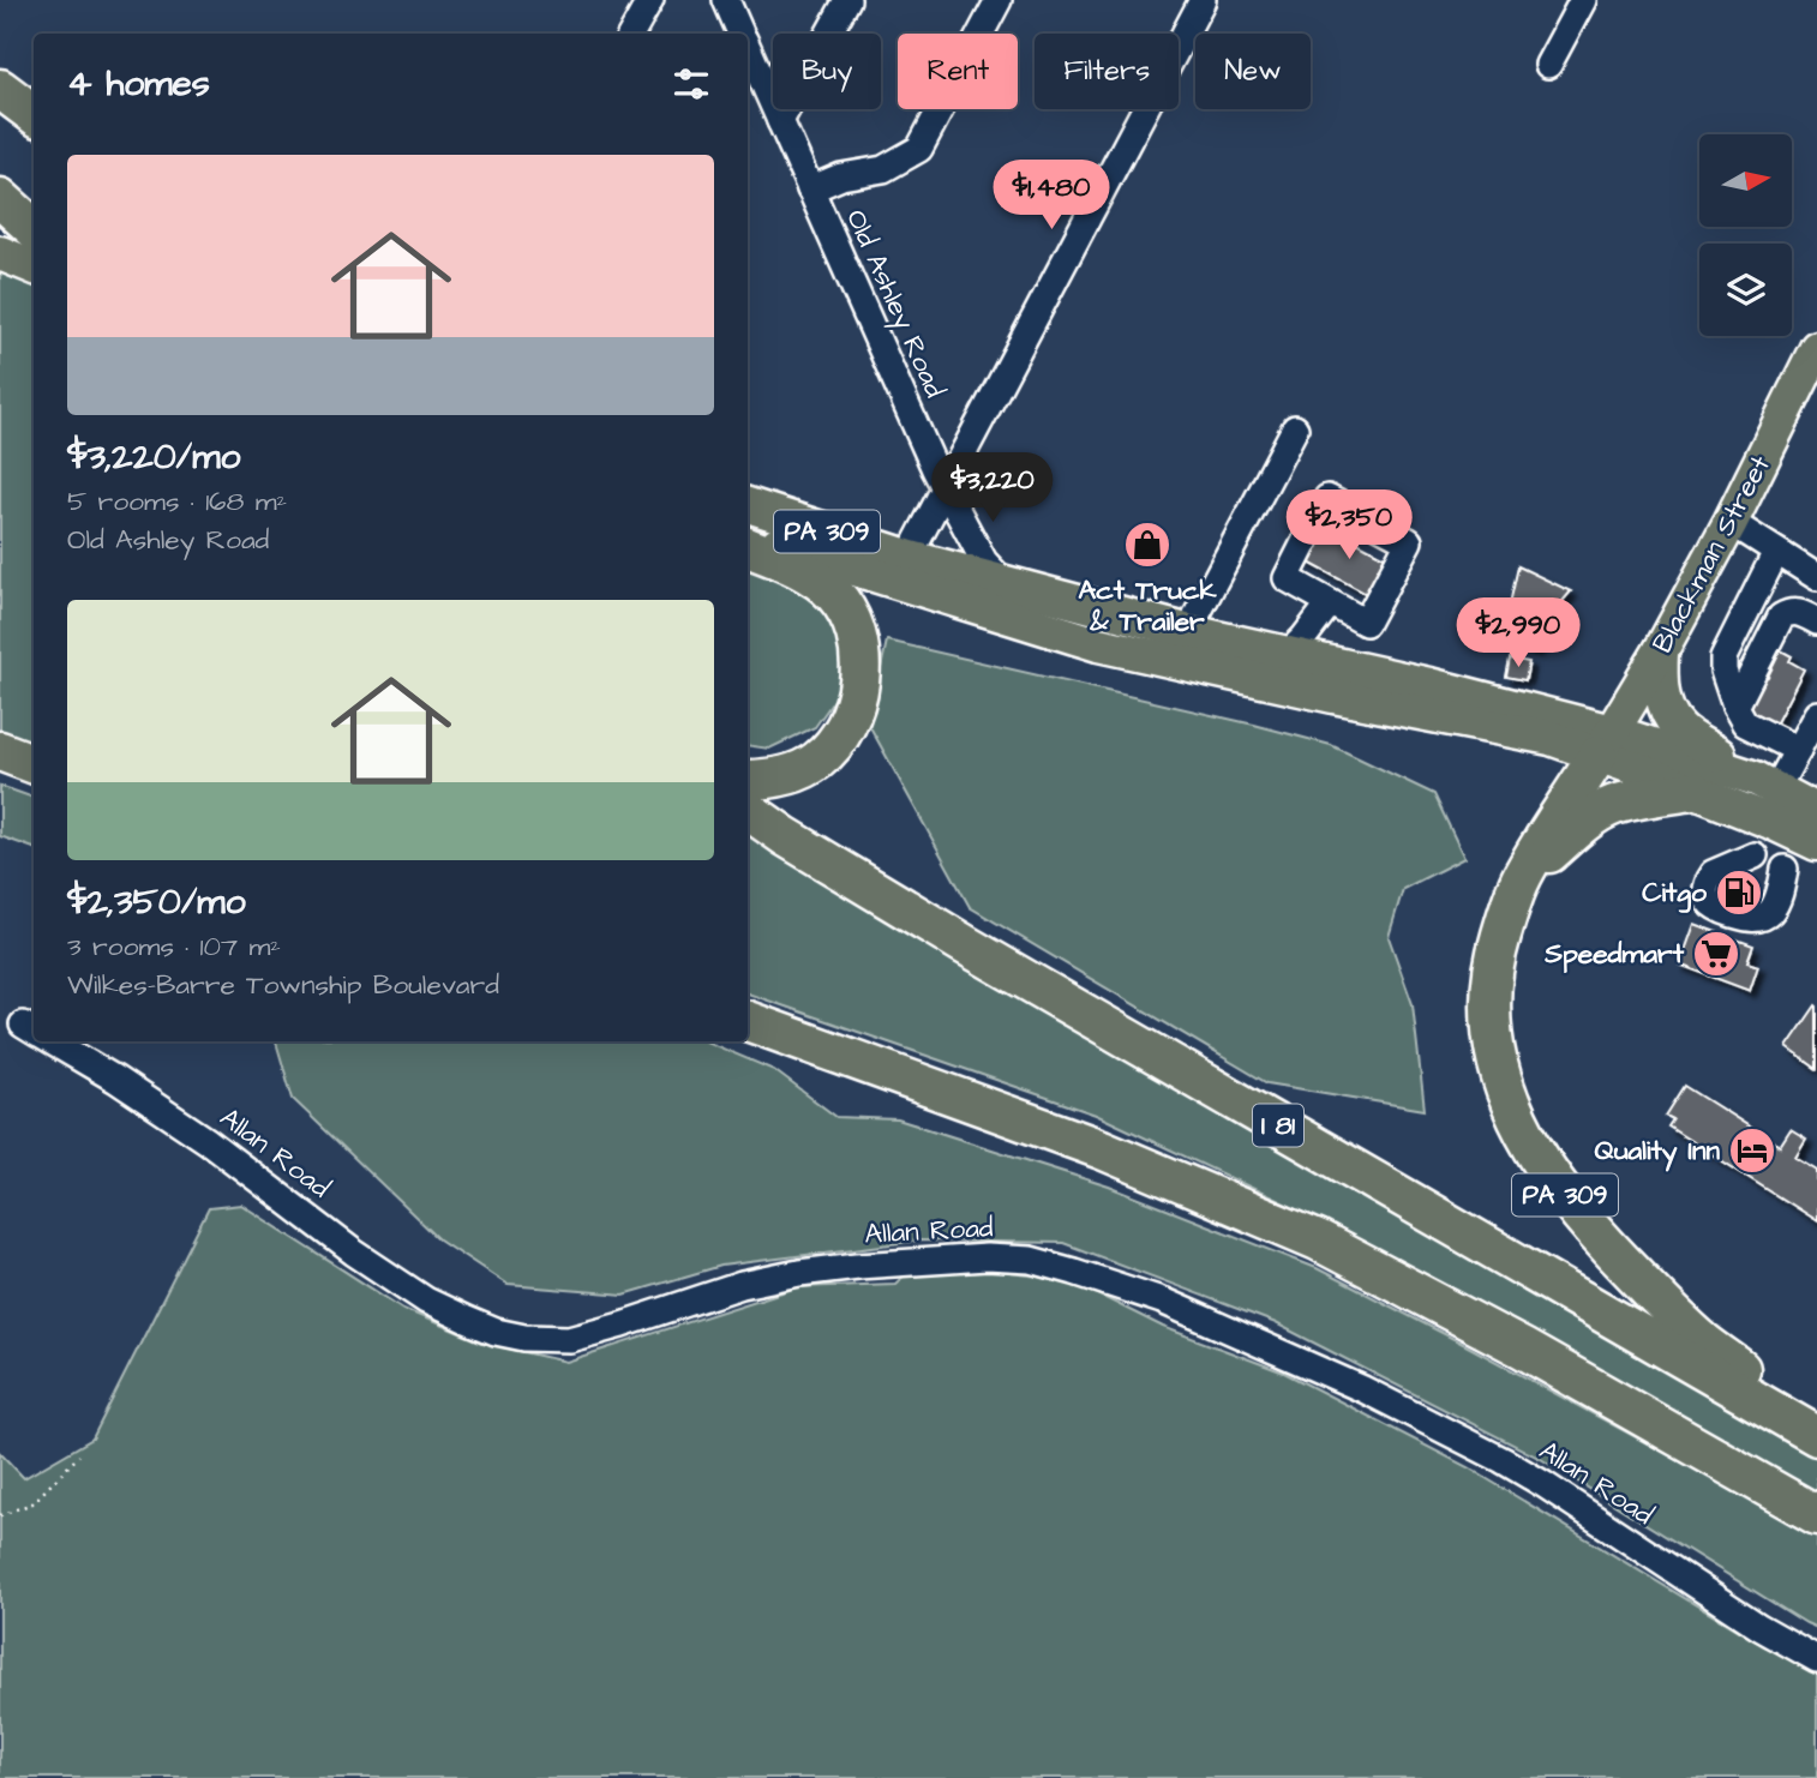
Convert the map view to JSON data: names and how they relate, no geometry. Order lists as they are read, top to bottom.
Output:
{
  "streets": {
    "highway": ["PA 309", "I 81"],
    "main road": ["Blackman Street"],
    "street": ["Old Ashley Road", "Allan Road"]
  },
  "crossings": [
    ["Old Ashley Road", "PA 309"],
    ["PA 309", "Blackman Street"]
  ],
  "places": {
    "shop": ["Act Truck & Trailer"],
    "fuel station": ["Citgo"],
    "supermarket": ["Speedmart"],
    "hotel": ["Quality Inn"]
  },
  "north": "right",
  "page": {
    "chip": [
      "Buy",
      "Rent",
      "Filters",
      "New"
    ],
    "heading": "4 homes",
    "list": [
      {
        "name": "$3,220/mo",
        "note": "5 rooms · 168 m² · Old Ashley Road"
      },
      {
        "name": "$2,350/mo",
        "note": "3 rooms · 107 m² · Wilkes-Barre Township Boulevard"
      }
    ],
    "price": [
      "$1,480",
      "$3,220",
      "$2,350",
      "$2,990"
    ]
  }
}
